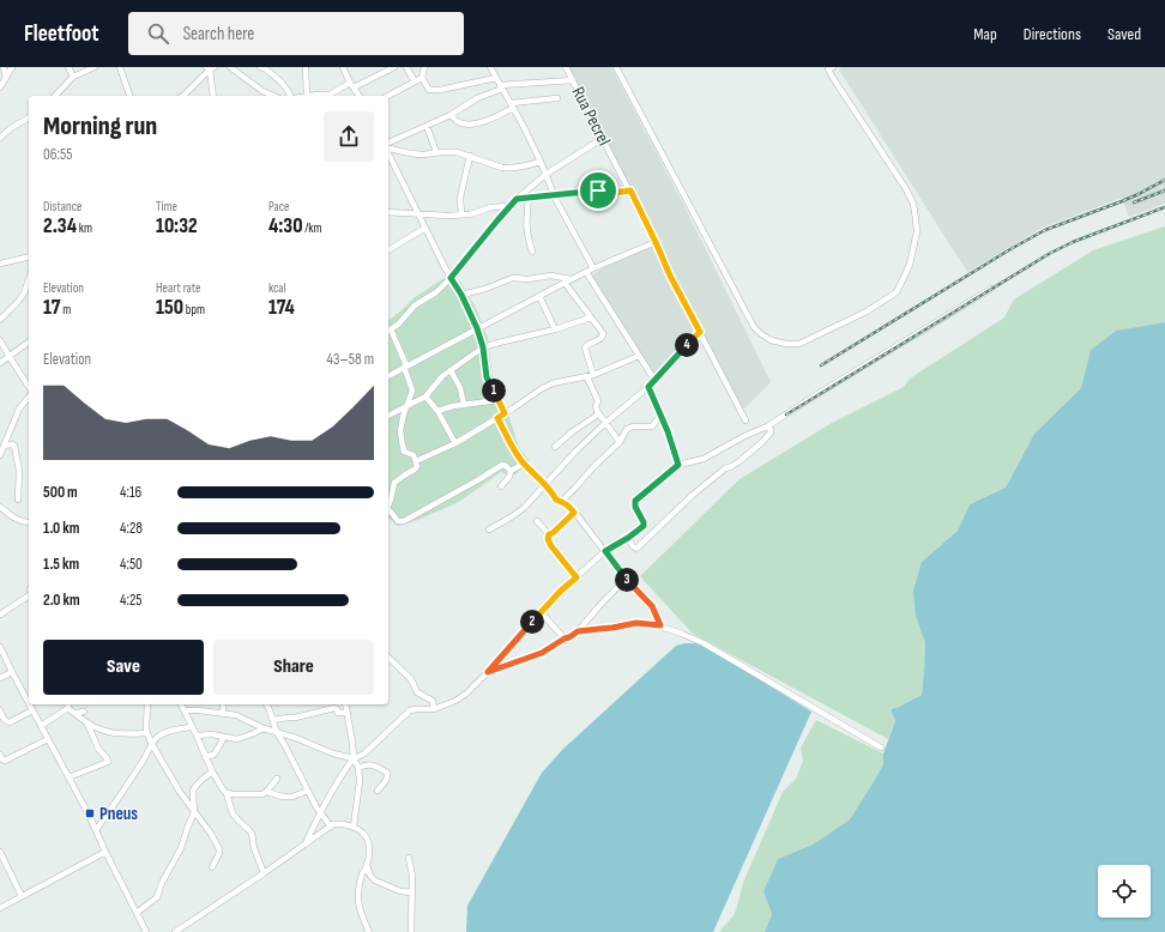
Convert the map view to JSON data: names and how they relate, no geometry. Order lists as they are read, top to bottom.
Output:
{
  "streets": {
    "street": ["Rua Pecrel"]
  },
  "places": {
    "transit": ["Pneus"]
  },
  "page": {
    "header": "Fleetfoot",
    "search": "Search here",
    "nav": ["Map", "Directions", "Saved"],
    "heading": ["Morning run", "06:55"],
    "stats": [
      ["Distance", "2.34 km"],
      ["Time", "10:32"],
      ["Pace", "4:30 /km"],
      ["Elevation", "17 m"],
      ["Heart rate", "150 bpm"],
      ["kcal", "174"]
    ],
    "pins": [
      "4",
      "1",
      "3",
      "2"
    ],
    "chart": ["Elevation", "43–58 m"],
    "list": [
      {
        "name": "500 m",
        "note": "4:16"
      },
      {
        "name": "1.0 km",
        "note": "4:28"
      },
      {
        "name": "1.5 km",
        "note": "4:50"
      },
      {
        "name": "2.0 km",
        "note": "4:25"
      }
    ],
    "buttons": ["Save", "Share"]
  }
}
